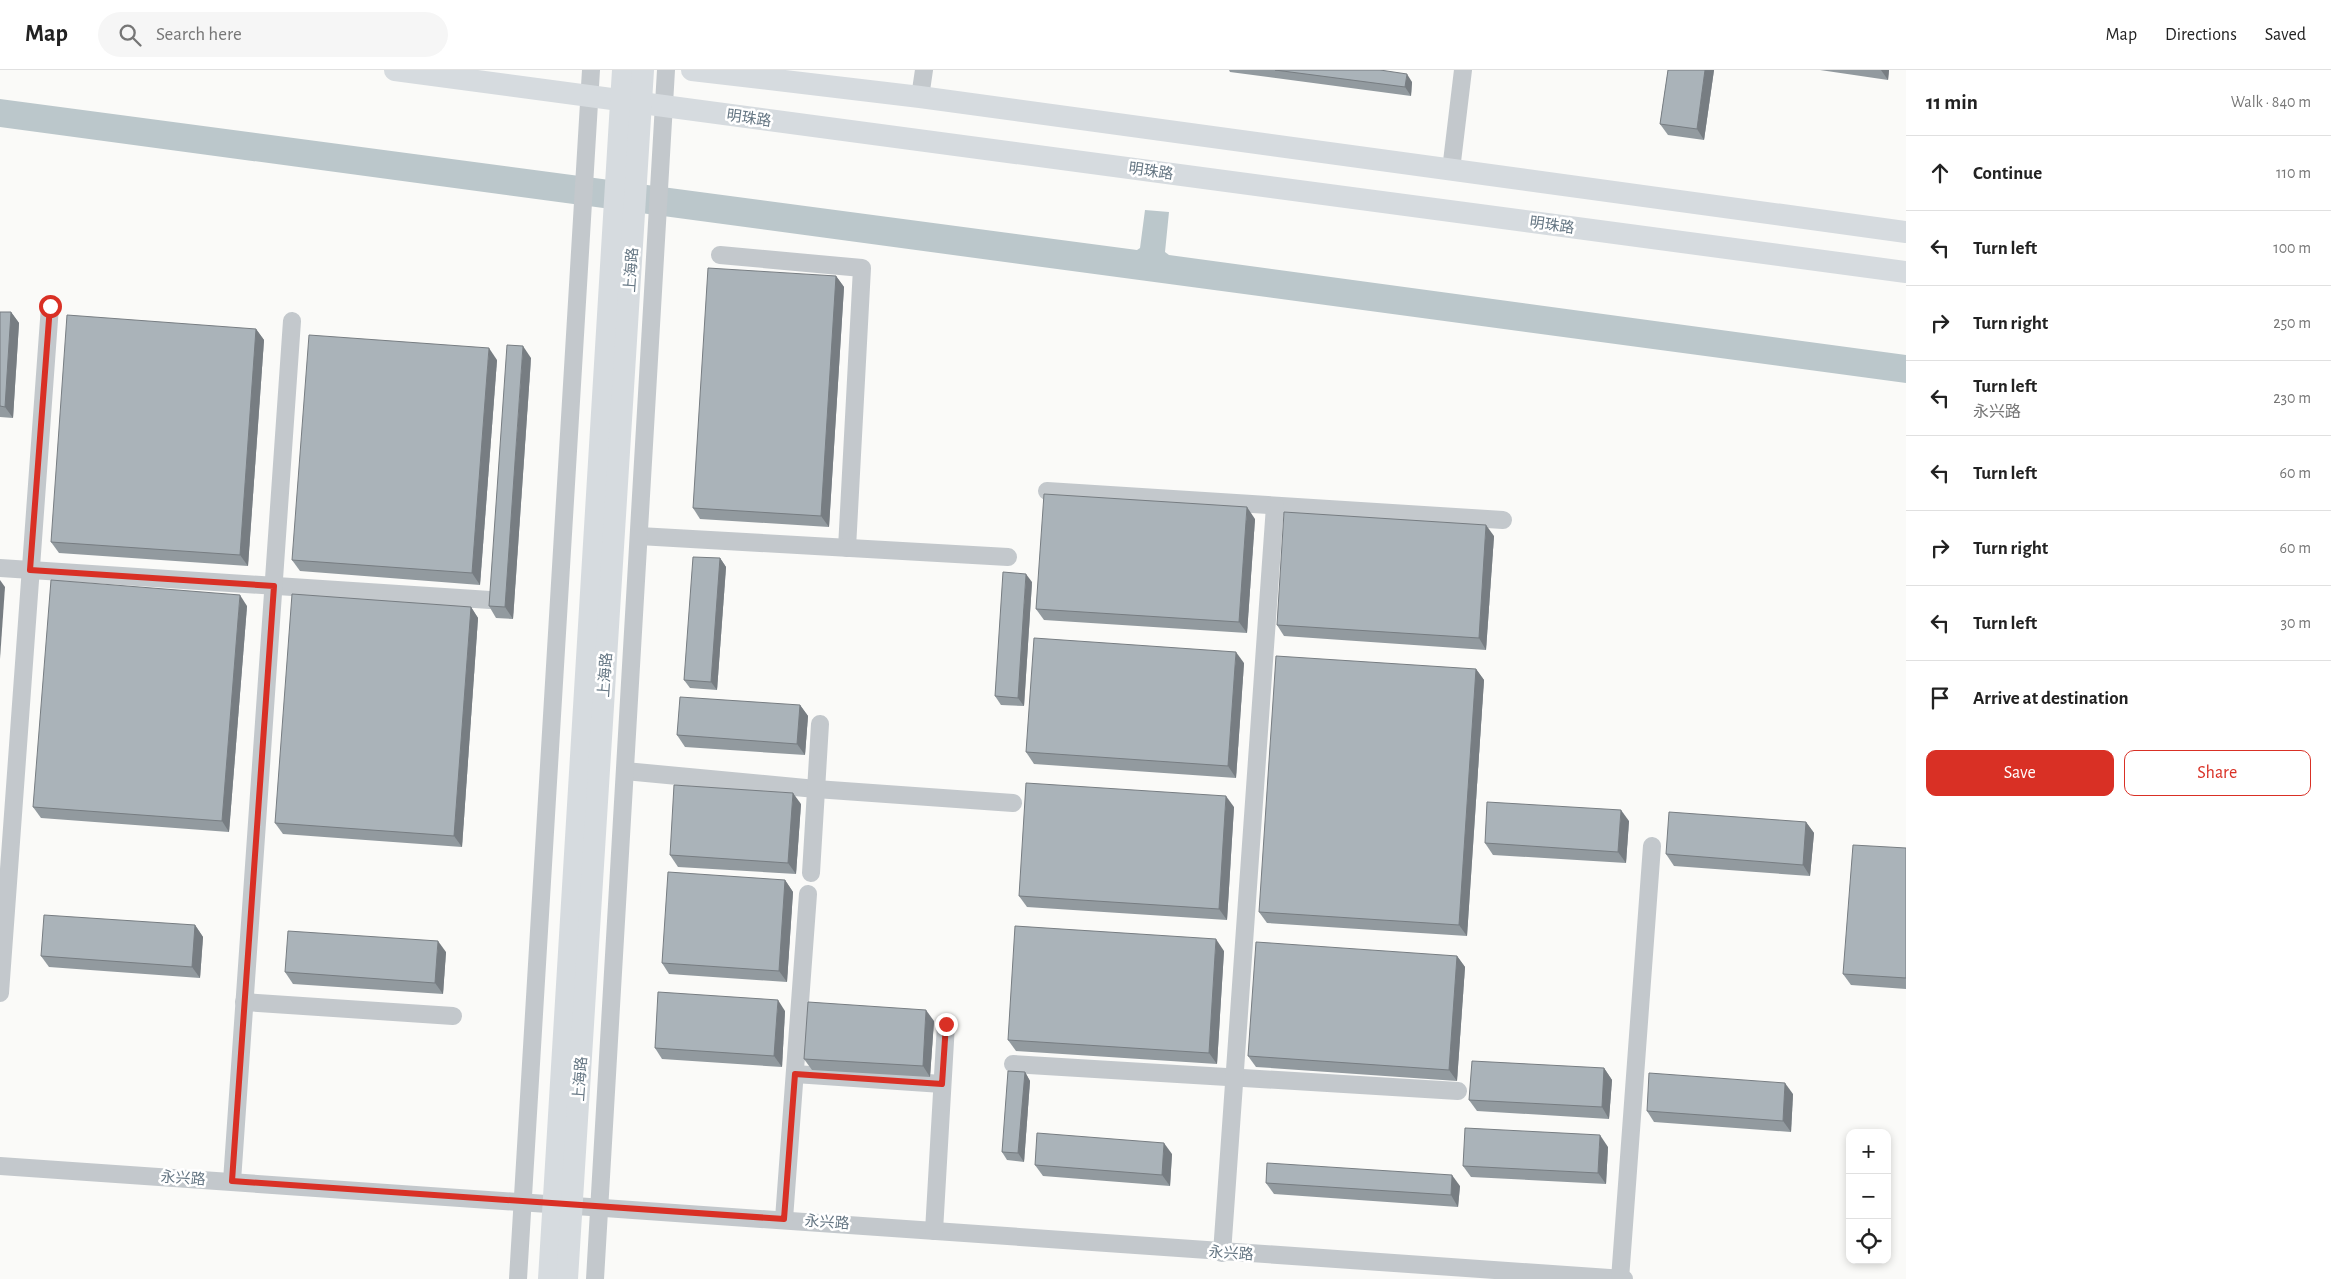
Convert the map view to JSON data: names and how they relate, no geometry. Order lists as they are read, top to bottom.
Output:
{
  "streets": {
    "main road": ["明珠路", "上海路"],
    "street": ["永兴路"]
  },
  "crossings": [
    ["明珠路", "上海路"],
    ["上海路", "永兴路"]
  ],
  "page": {
    "header": "Map",
    "search": "Search here",
    "nav": ["Map", "Directions", "Saved"],
    "heading": ["11 min", "Walk · 840 m"],
    "list": [
      ["Continue", "110 m"],
      ["Turn left", "100 m"],
      ["Turn right", "250 m"],
      ["Turn left", "永兴路", "230 m"],
      ["Turn left", "60 m"],
      ["Turn right", "60 m"],
      ["Turn left", "30 m"],
      "Arrive at destination"
    ],
    "buttons": ["Save", "Share"],
    "map_buttons": ["+", "−"]
  }
}
